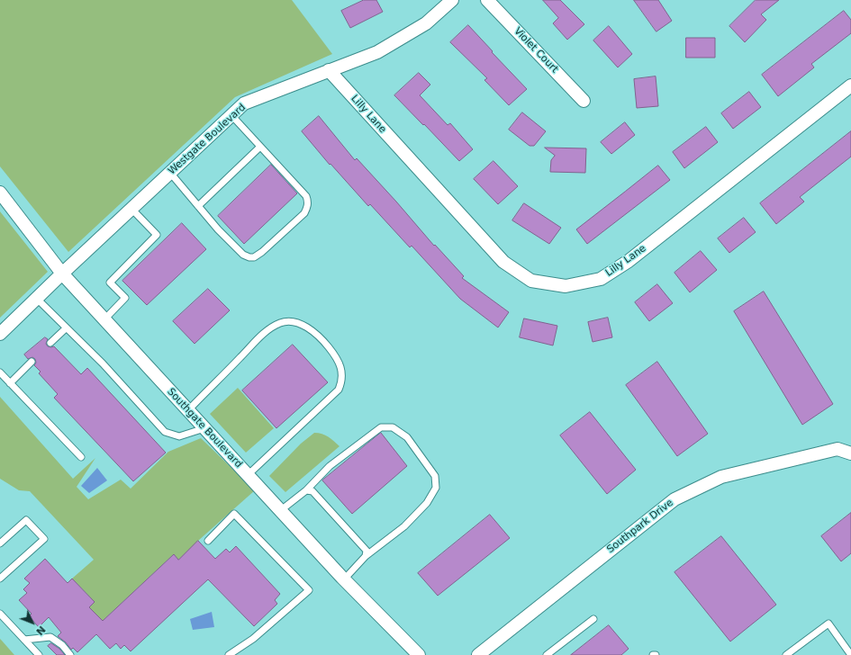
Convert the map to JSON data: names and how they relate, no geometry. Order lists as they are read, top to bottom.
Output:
{
  "streets": {
    "street": [
      "Violet Court",
      "Lilly Lane",
      "Westgate Boulevard",
      "Southgate Boulevard",
      "Southpark Drive"
    ]
  },
  "crossings": [
    ["Lilly Lane", "Westgate Boulevard"],
    ["Westgate Boulevard", "Southgate Boulevard"]
  ],
  "north": "bottom right"
}
